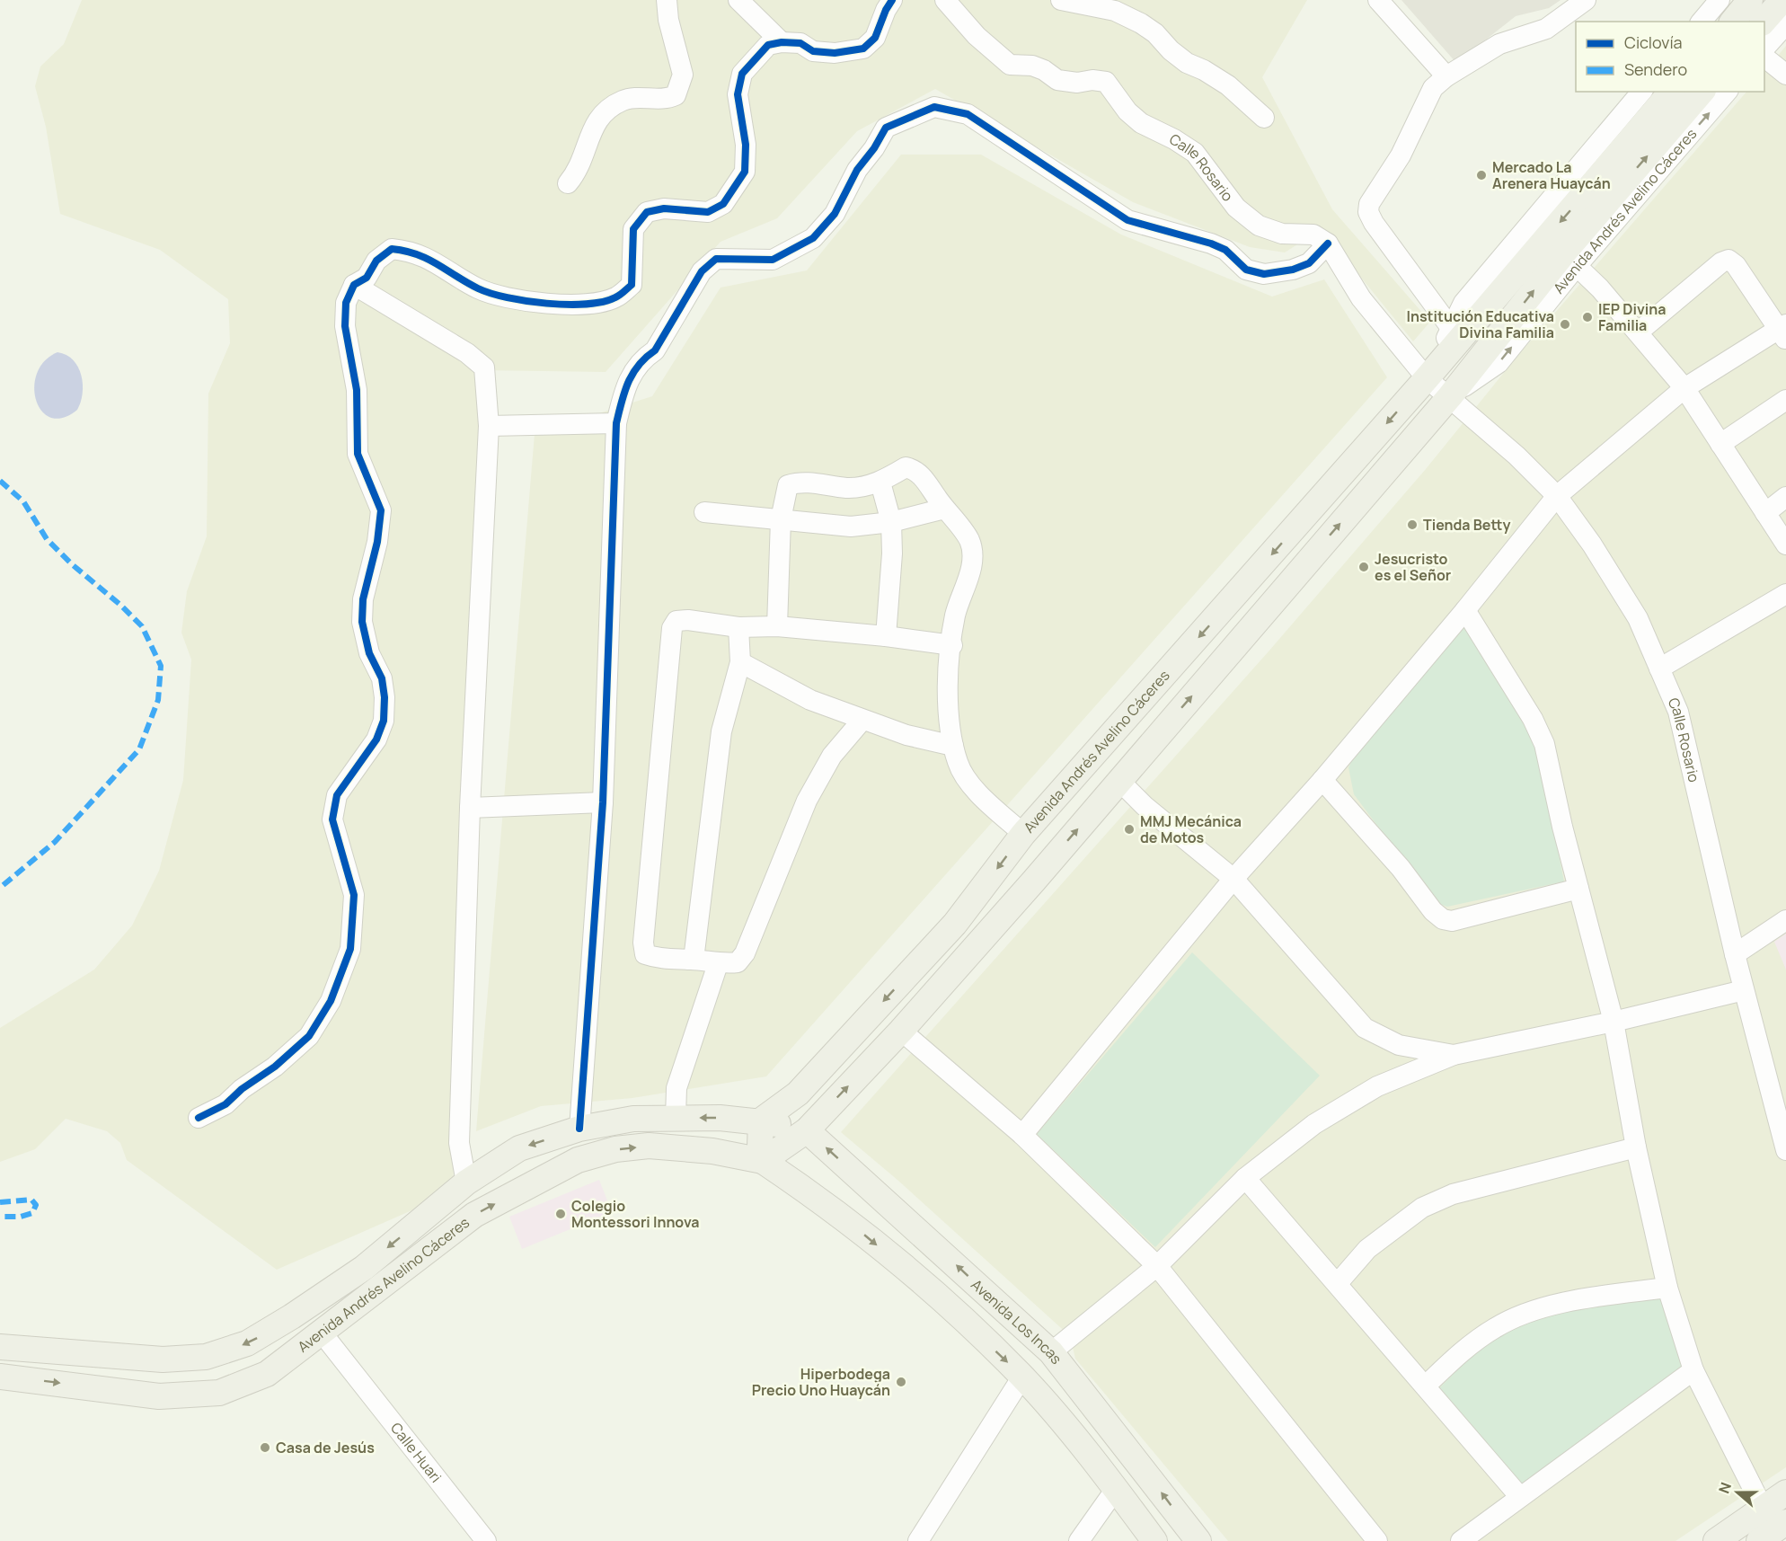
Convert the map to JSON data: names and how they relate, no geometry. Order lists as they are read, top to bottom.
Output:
{
  "streets": {
    "main road": ["Avenida Andrés Avelino Cáceres", "Avenida Los Incas"],
    "street": ["Calle Rosario", "Calle Huari"]
  },
  "crossings": [
    ["Calle Rosario", "Avenida Andrés Avelino Cáceres"],
    ["Avenida Andrés Avelino Cáceres", "Avenida Los Incas"],
    ["Avenida Andrés Avelino Cáceres", "Calle Huari"]
  ],
  "places": [
    "Mercado La Arenera Huaycán",
    "IEP Divina Familia",
    "Institución Educativa Divina Familia",
    "Tienda Betty",
    "Jesucristo es el Señor",
    "MMJ Mecánica de Motos",
    "Colegio Montessori Innova",
    "Hiperbodega Precio Uno Huaycán",
    "Casa de Jesús"
  ],
  "legend": ["Ciclovía", "Sendero"],
  "north": "left"
}
